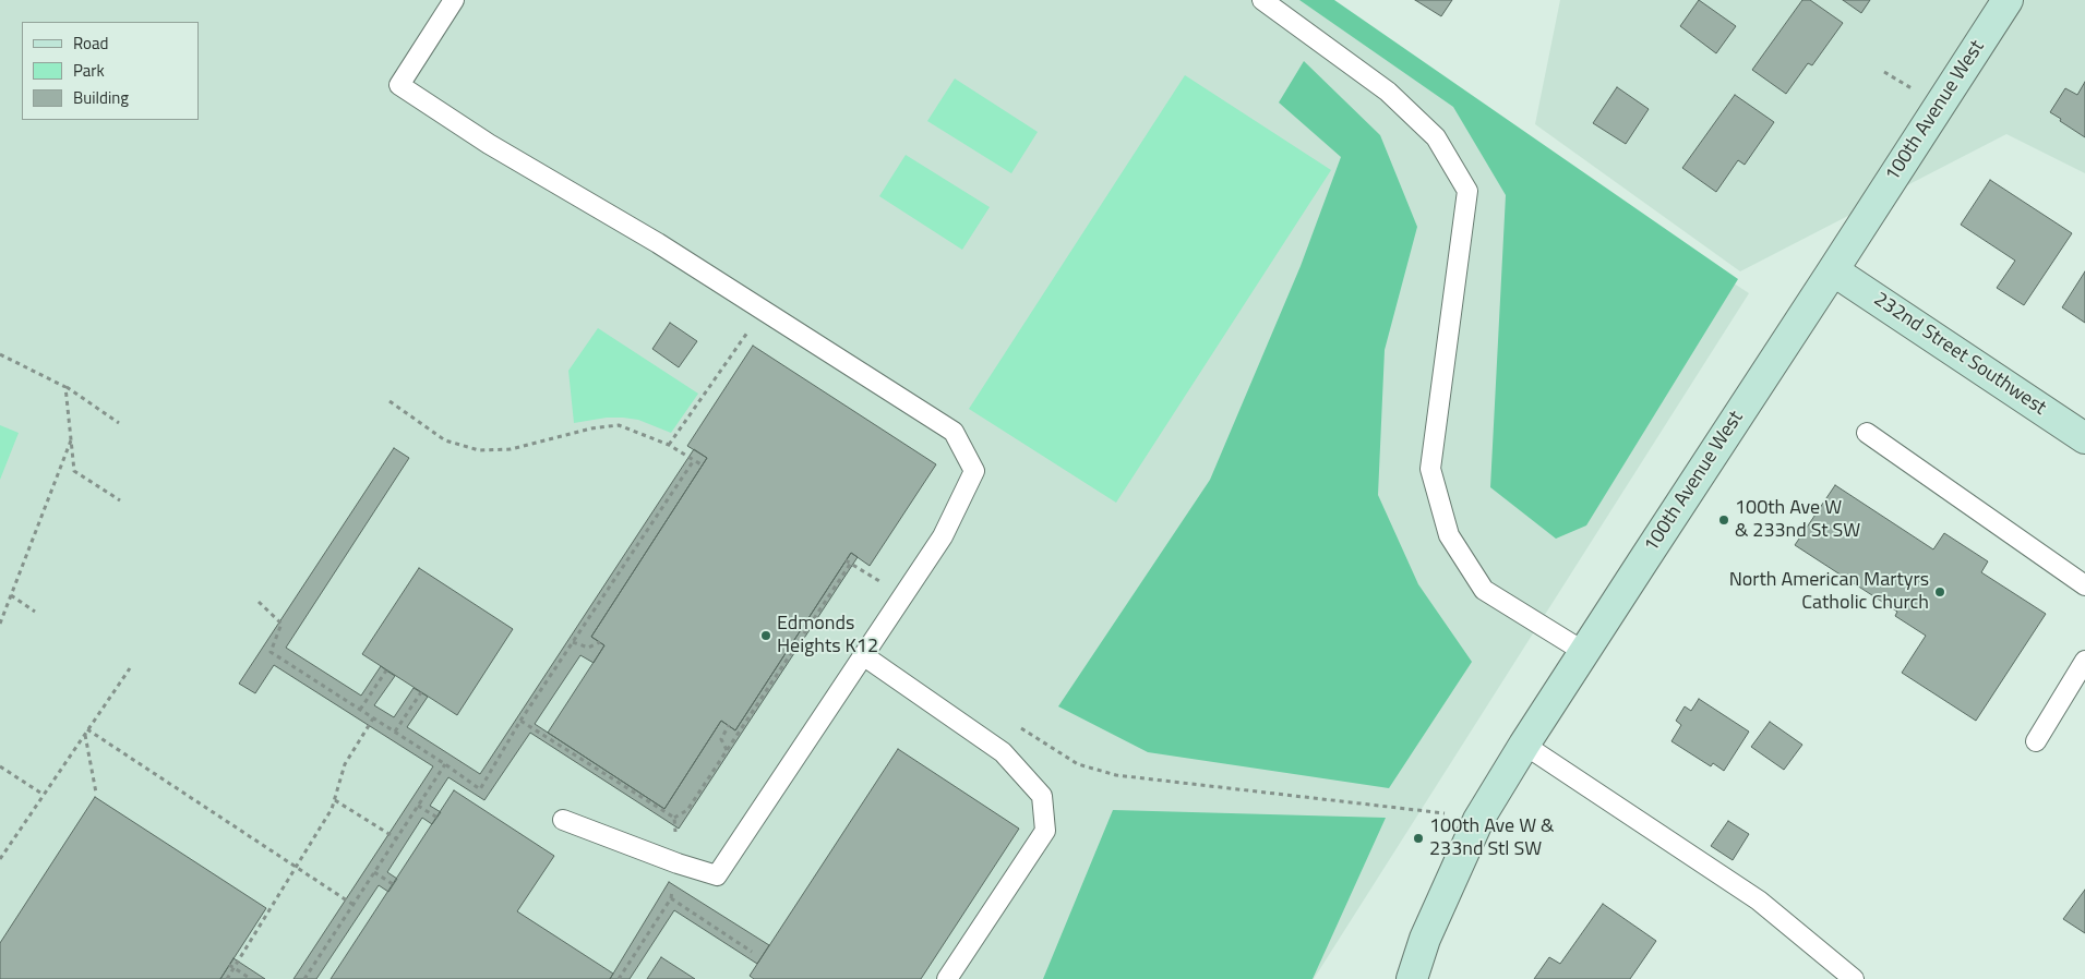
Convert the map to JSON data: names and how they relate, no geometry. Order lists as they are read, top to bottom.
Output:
{
  "streets": {
    "main road": ["100th Avenue West", "232nd Street Southwest"]
  },
  "crossings": [
    ["100th Avenue West", "232nd Street Southwest"]
  ],
  "places": [
    "100th Ave W & 233nd St SW",
    "North American Martyrs Catholic Church",
    "Edmonds Heights K12",
    "100th Ave W & 233nd Stl SW"
  ],
  "legend": ["Road", "Park", "Building"]
}
